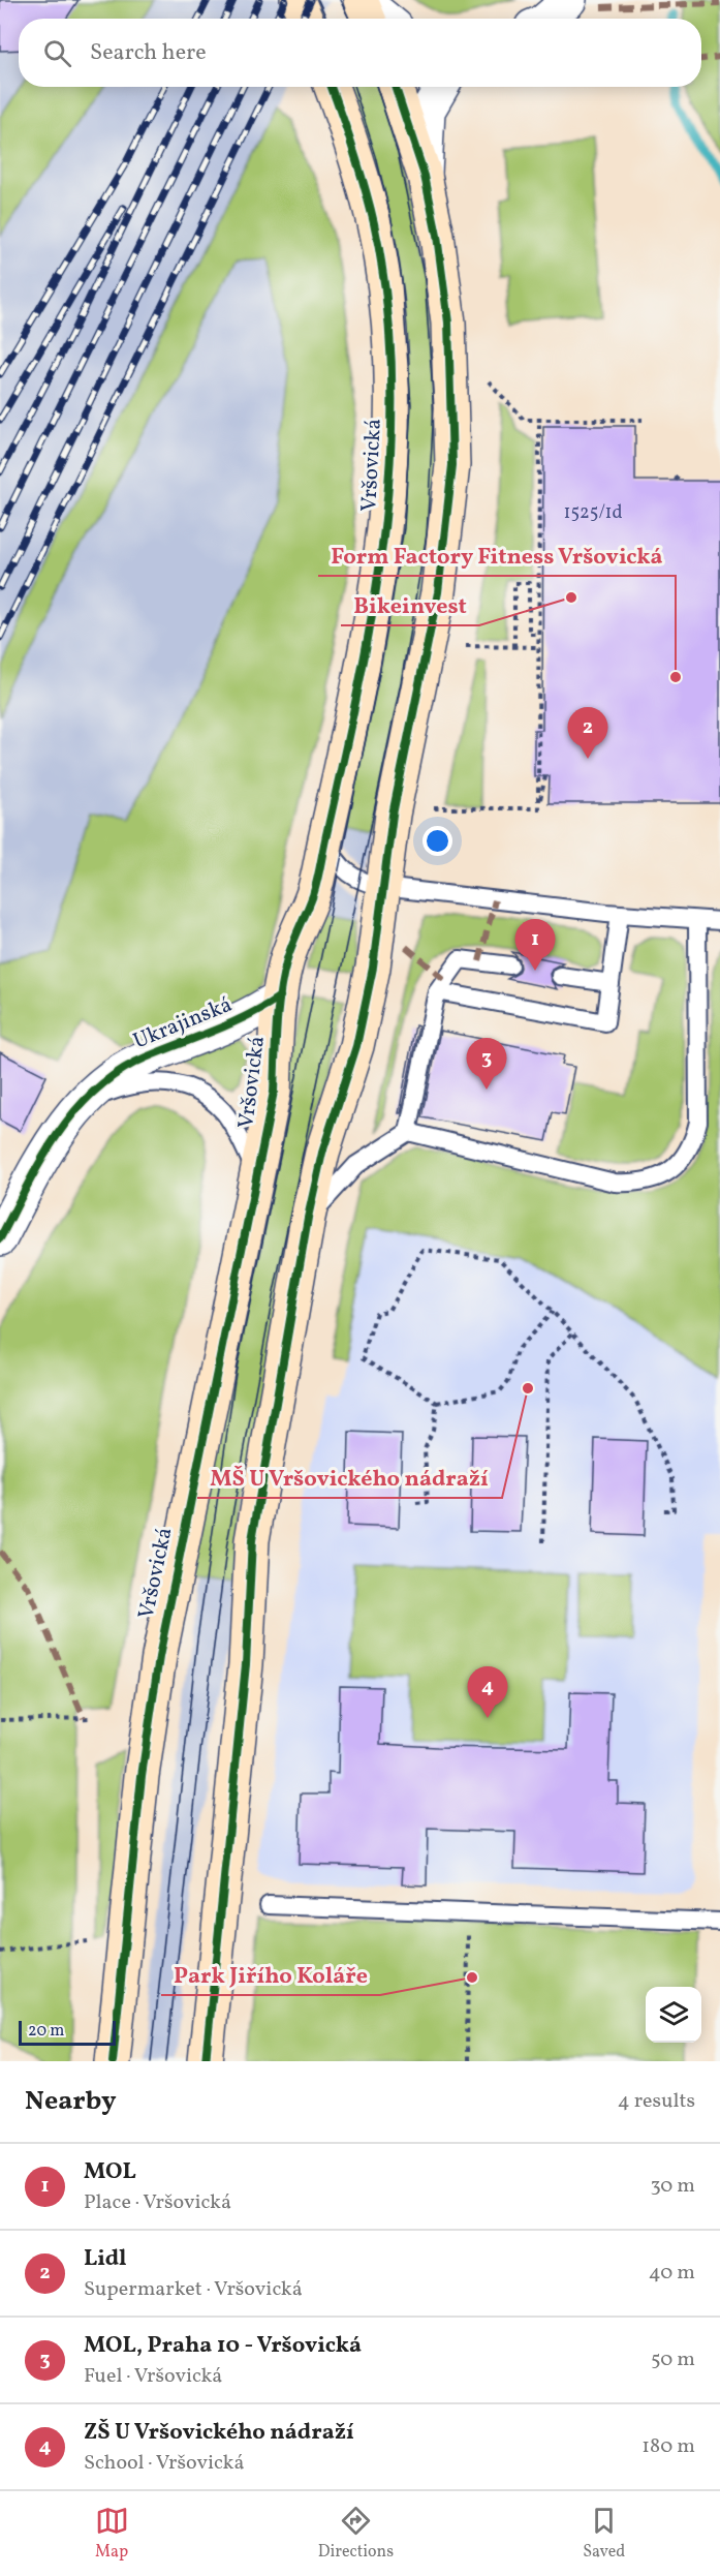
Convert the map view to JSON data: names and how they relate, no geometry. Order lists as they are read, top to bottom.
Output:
{
  "streets": {
    "main road": ["Vršovická"],
    "street": ["Ukrajinská"]
  },
  "crossings": [
    ["Vršovická", "Ukrajinská"]
  ],
  "places": [
    "Bikeinvest",
    "Form Factory Fitness Vršovická",
    "MŠ U Vršovického nádraží",
    "Park Jiřího Koláře"
  ],
  "house_numbers": ["1525/1d"],
  "scale_bar": "20 m",
  "page": {
    "search": "Search here",
    "pins": [
      "2",
      "1",
      "3",
      "4"
    ],
    "scale": "20 m",
    "heading": ["Nearby", "4 results"],
    "list": [
      {
        "mark": "1",
        "name": "MOL",
        "note": "Place · Vršovická",
        "value": "30 m"
      },
      {
        "mark": "2",
        "name": "Lidl",
        "note": "Supermarket · Vršovická",
        "value": "40 m"
      },
      {
        "mark": "3",
        "name": "MOL, Praha 10 - Vršovická",
        "note": "Fuel · Vršovická",
        "value": "50 m"
      },
      {
        "mark": "4",
        "name": "ZŠ U Vršovického nádraží",
        "note": "School · Vršovická",
        "value": "180 m"
      }
    ],
    "nav": ["Map", "Directions", "Saved"]
  }
}
